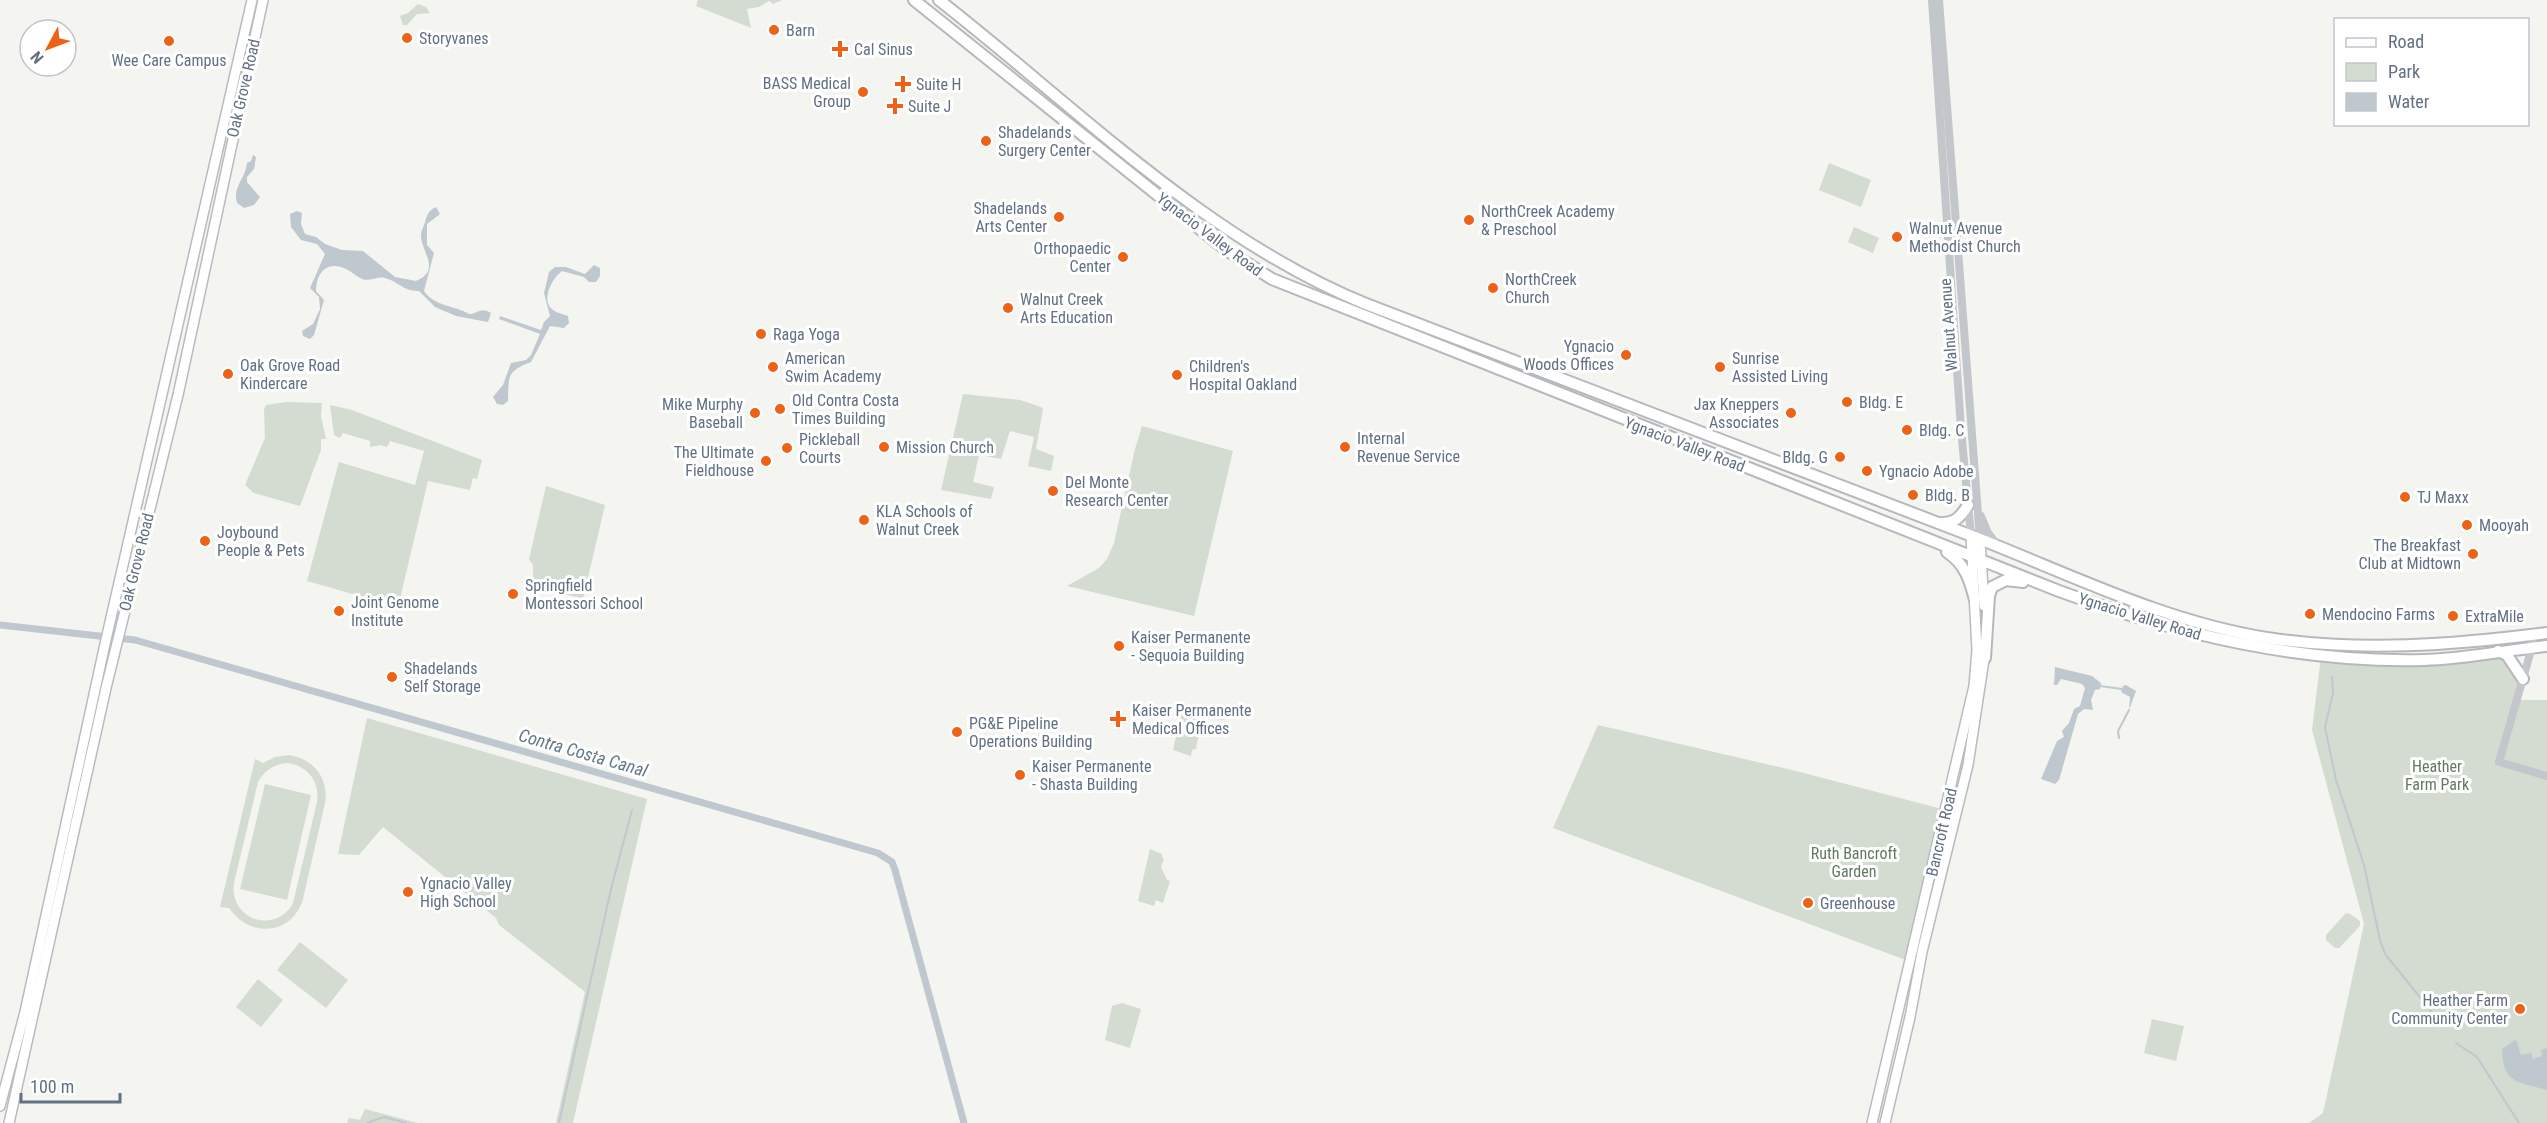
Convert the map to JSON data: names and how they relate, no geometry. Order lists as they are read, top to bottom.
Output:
{
  "streets": {
    "highway": ["Ygnacio Valley Road"],
    "main road": ["Oak Grove Road", "Bancroft Road"],
    "street": ["Walnut Avenue"]
  },
  "crossings": [
    ["Ygnacio Valley Road", "Walnut Avenue"],
    ["Ygnacio Valley Road", "Bancroft Road"],
    ["Walnut Avenue", "Bancroft Road"]
  ],
  "water": ["Contra Costa Canal"],
  "parks": ["Heather Farm Park", "Ruth Bancroft Garden"],
  "places": {
    "other": [
      "Barn",
      "Storyvanes",
      "Wee Care Campus",
      "BASS Medical Group",
      "Shadelands Surgery Center",
      "Shadelands Arts Center",
      "NorthCreek Academy & Preschool",
      "Walnut Avenue Methodist Church",
      "Orthopaedic Center",
      "NorthCreek Church",
      "Walnut Creek Arts Education",
      "Raga Yoga",
      "Ygnacio Woods Offices",
      "American Swim Academy",
      "Sunrise Assisted Living",
      "Oak Grove Road Kindercare",
      "Children's Hospital Oakland",
      "Bldg. E",
      "Old Contra Costa Times Building",
      "Mike Murphy Baseball",
      "Jax Kneppers Associates",
      "Bldg. C",
      "Mission Church",
      "Internal Revenue Service",
      "Pickleball Courts",
      "Bldg. G",
      "The Ultimate Fieldhouse",
      "Ygnacio Adobe",
      "Del Monte Research Center",
      "Bldg. B",
      "TJ Maxx",
      "KLA Schools of Walnut Creek",
      "Mooyah",
      "Joybound People & Pets",
      "The Breakfast Club at Midtown",
      "Springfield Montessori School",
      "Joint Genome Institute",
      "Mendocino Farms",
      "ExtraMile",
      "Kaiser Permanente - Sequoia Building",
      "Shadelands Self Storage",
      "PG&E Pipeline Operations Building",
      "Kaiser Permanente - Shasta Building",
      "Ygnacio Valley High School",
      "Greenhouse",
      "Heather Farm Community Center"
    ],
    "health": [
      "Cal Sinus",
      "Suite H",
      "Suite J",
      "Kaiser Permanente Medical Offices"
    ]
  },
  "legend": ["Road", "Park", "Water"],
  "scale_bar": "100 m",
  "north": "bottom left"
}
